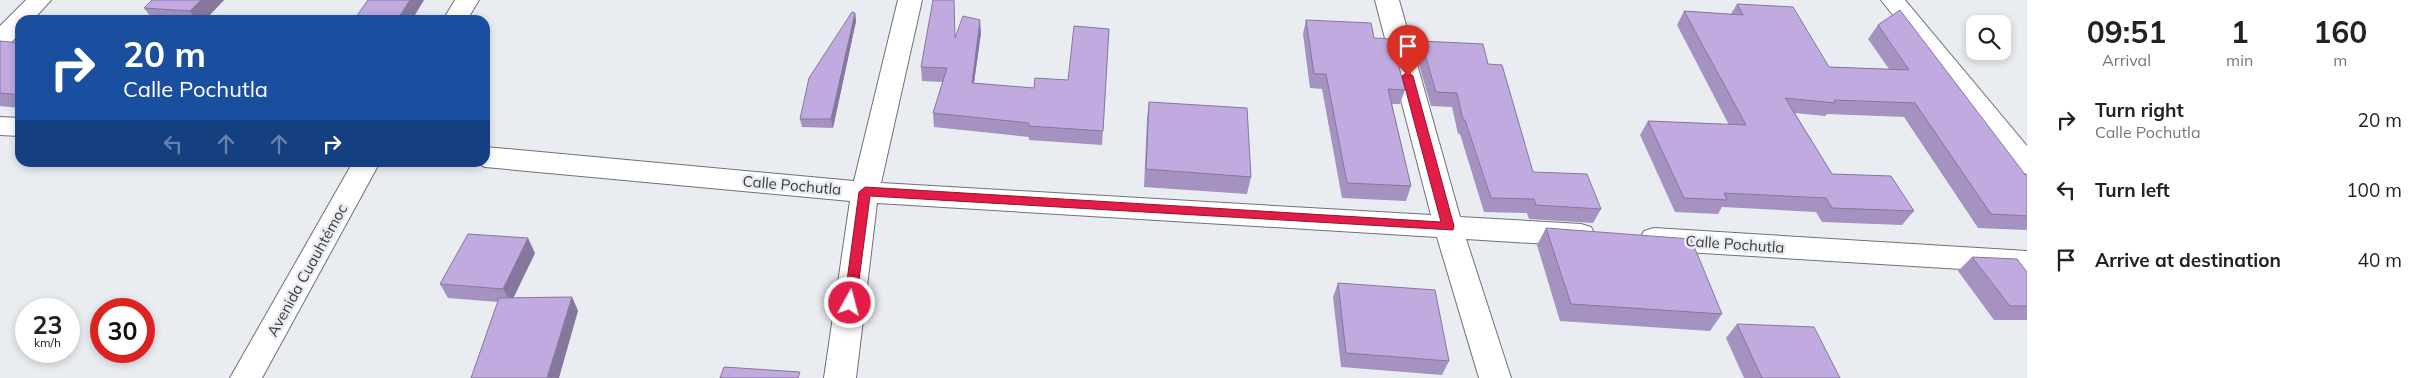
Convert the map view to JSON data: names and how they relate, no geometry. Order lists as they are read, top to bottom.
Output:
{
  "streets": {
    "street": ["Calle Pochutla", "Avenida Cuauhtémoc"]
  },
  "page": {
    "eta": [
      "09:51",
      "Arrival",
      "1",
      "min",
      "160",
      "m"
    ],
    "turn": ["20 m", "Calle Pochutla"],
    "list": [
      {
        "name": "Turn right",
        "note": "Calle Pochutla",
        "value": "20 m"
      },
      {
        "name": "Turn left",
        "value": "100 m"
      },
      {
        "name": "Arrive at destination",
        "value": "40 m"
      }
    ],
    "speed": "23 km/h",
    "limit": "30"
  }
}
